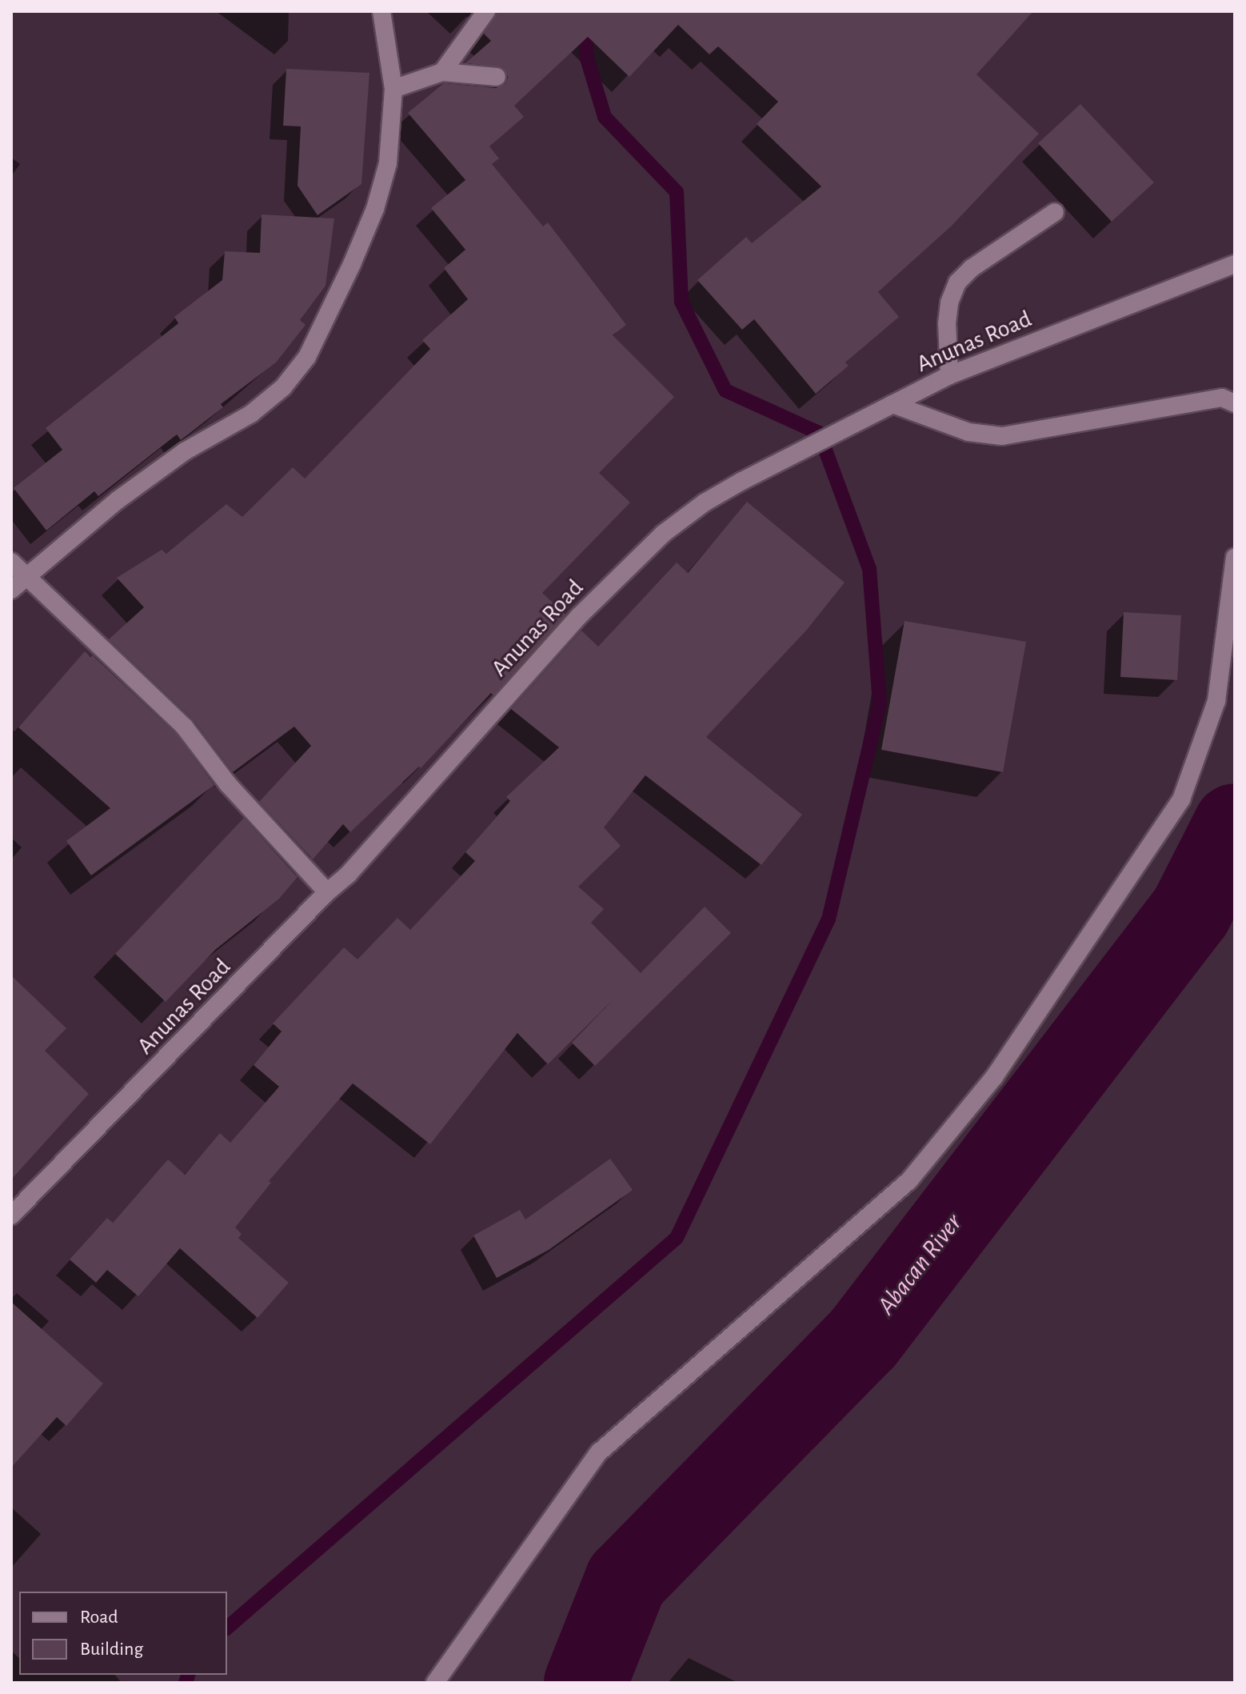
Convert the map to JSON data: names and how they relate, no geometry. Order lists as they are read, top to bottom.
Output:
{
  "streets": {
    "street": ["Anunas Road"]
  },
  "water": ["Abacan River"],
  "legend": ["Road", "Building"]
}
